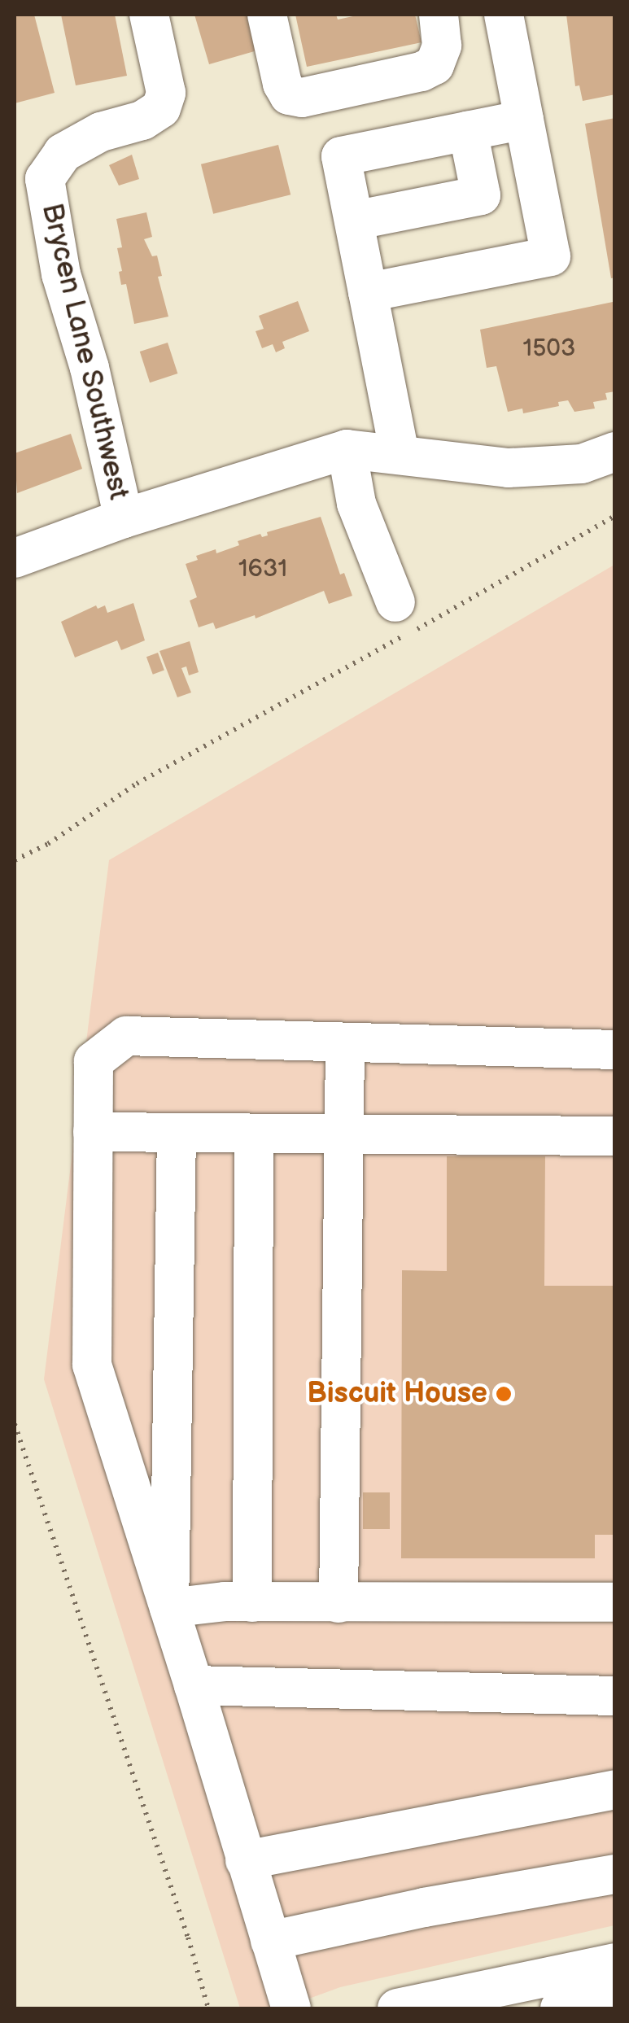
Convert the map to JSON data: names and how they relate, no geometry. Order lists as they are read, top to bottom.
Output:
{
  "streets": {
    "street": ["Brycen Lane Southwest"]
  },
  "places": ["Biscuit House"],
  "house_numbers": ["1503", "1631"]
}
